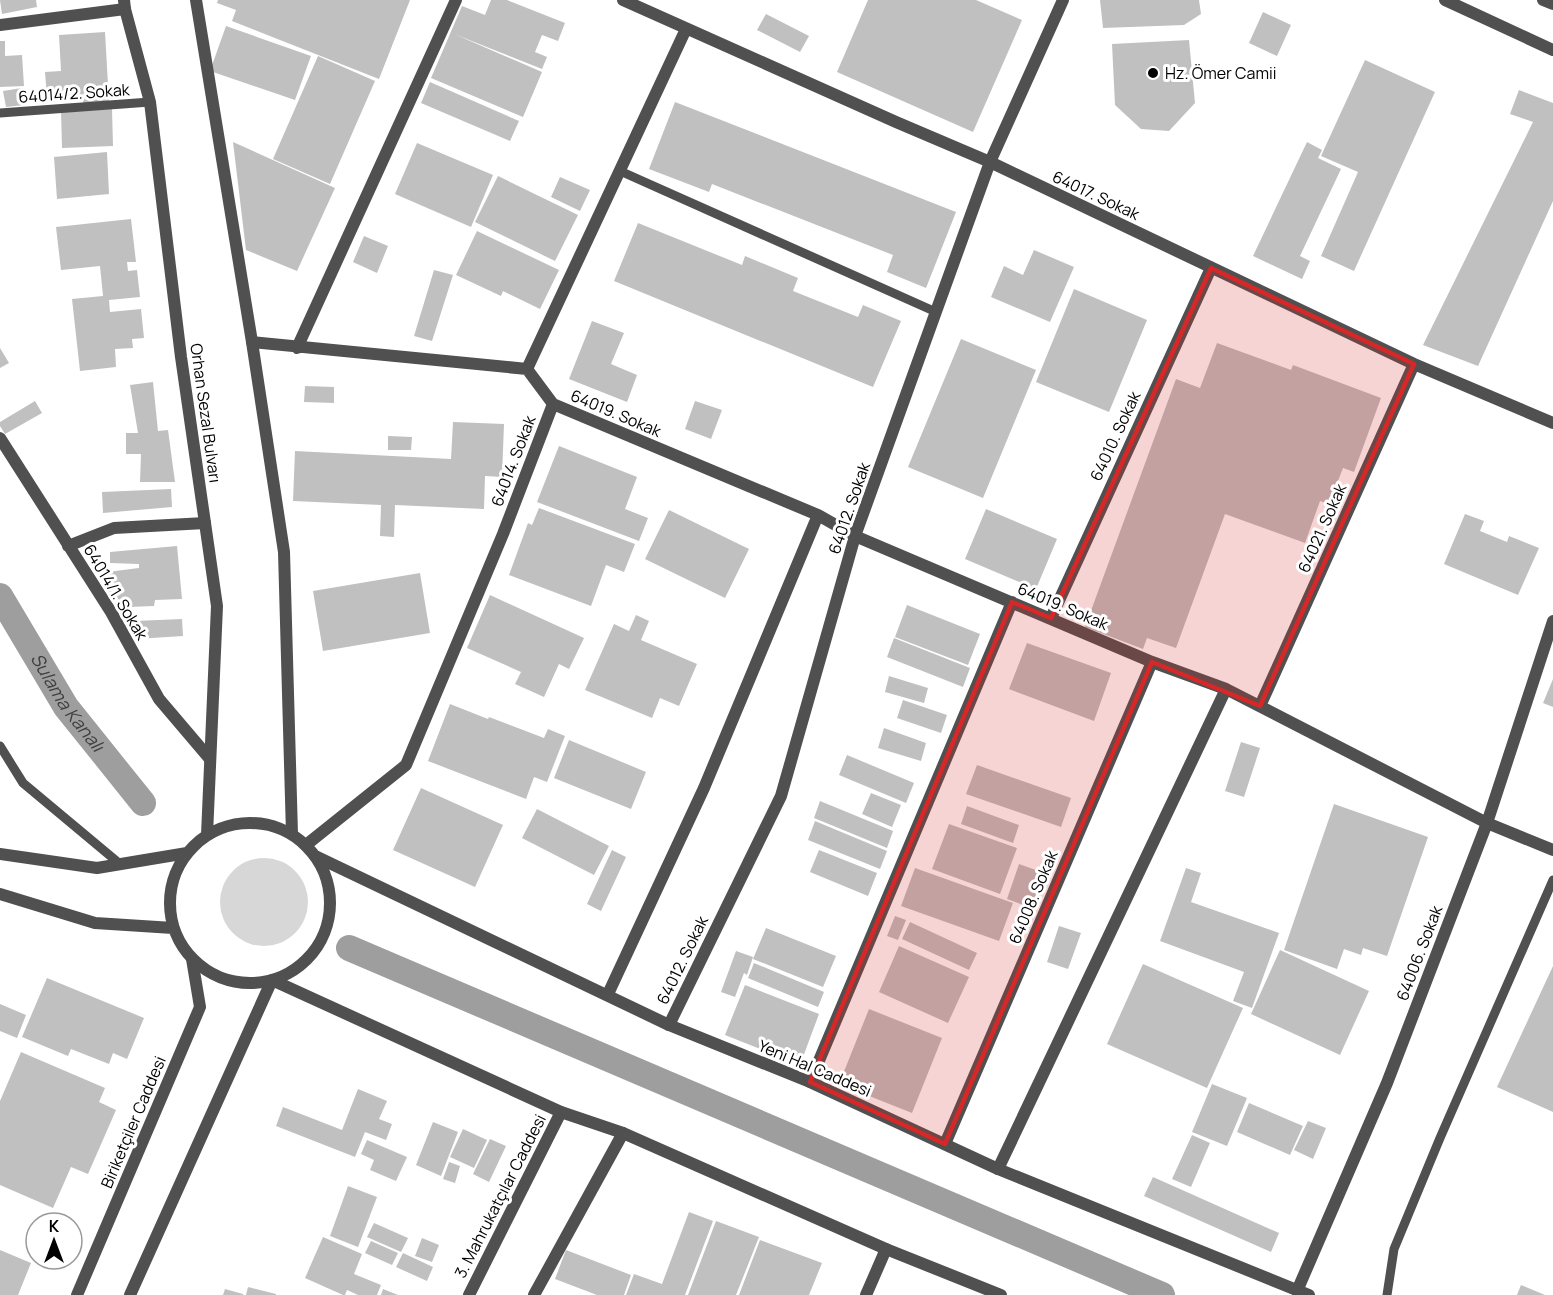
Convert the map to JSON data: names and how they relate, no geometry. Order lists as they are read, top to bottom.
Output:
{
  "streets": {
    "street": [
      "64017. Sokak",
      "Orhan Sezal Bulvarı",
      "64019. Sokak",
      "64010. Sokak",
      "64014. Sokak",
      "64012. Sokak",
      "64021. Sokak",
      "64014/1. Sokak",
      "64008. Sokak",
      "64006. Sokak",
      "Yeni Hal Caddesi",
      "Biriketçiler Caddesi",
      "3. Mahrukatçılar Caddesi"
    ],
    "lane": ["64014/2. Sokak"]
  },
  "crossings": [
    ["64014/2. Sokak", "Orhan Sezal Bulvarı"],
    ["64017. Sokak", "64010. Sokak"],
    ["64017. Sokak", "64012. Sokak"],
    ["64017. Sokak", "64021. Sokak"],
    ["Orhan Sezal Bulvarı", "64014. Sokak"],
    ["Orhan Sezal Bulvarı", "64014/1. Sokak"],
    ["Orhan Sezal Bulvarı", "Yeni Hal Caddesi"],
    ["Orhan Sezal Bulvarı", "Biriketçiler Caddesi"],
    ["64019. Sokak", "64010. Sokak"],
    ["64019. Sokak", "64014. Sokak"],
    ["64019. Sokak", "64012. Sokak"],
    ["64019. Sokak", "64021. Sokak"],
    ["64019. Sokak", "64008. Sokak"],
    ["64019. Sokak", "64006. Sokak"],
    ["64014. Sokak", "Yeni Hal Caddesi"],
    ["64014. Sokak", "Biriketçiler Caddesi"],
    ["64012. Sokak", "Yeni Hal Caddesi"],
    ["64008. Sokak", "Yeni Hal Caddesi"],
    ["64006. Sokak", "Yeni Hal Caddesi"],
    ["Yeni Hal Caddesi", "Biriketçiler Caddesi"]
  ],
  "water": ["Sulama Kanalı"],
  "places": ["Hz. Ömer Camii"],
  "north": "top"
}
